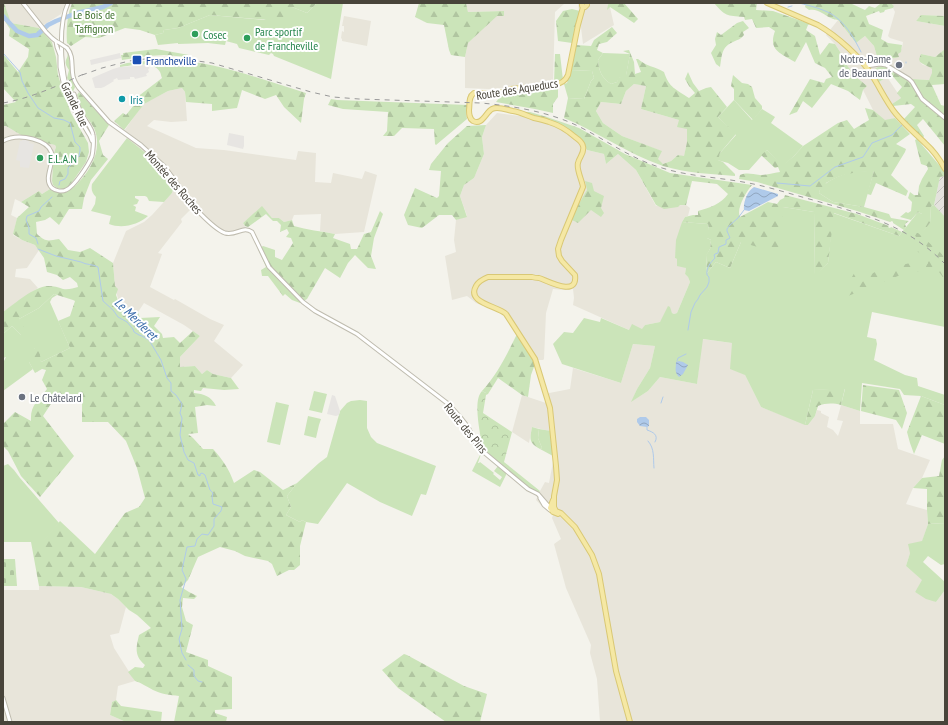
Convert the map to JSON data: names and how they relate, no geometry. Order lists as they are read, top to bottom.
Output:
{
  "streets": {
    "main road": ["Route des Aqueducs"],
    "street": ["Grande Rue", "Montée des Roches", "Route des Pins"]
  },
  "crossings": [
    ["Route des Aqueducs", "Route des Pins"],
    ["Grande Rue", "Montée des Roches"],
    ["Montée des Roches", "Route des Pins"]
  ],
  "water": ["Le Merderet"],
  "parks": ["Le Bois de Taffignon"],
  "places": {
    "other": [
      "Cosec",
      "Parc sportif de Francheville",
      "Notre-Dame de Beaunant",
      "Iris",
      "E.L.A.N",
      "Le Châtelard"
    ],
    "transit": ["Francheville"]
  }
}
